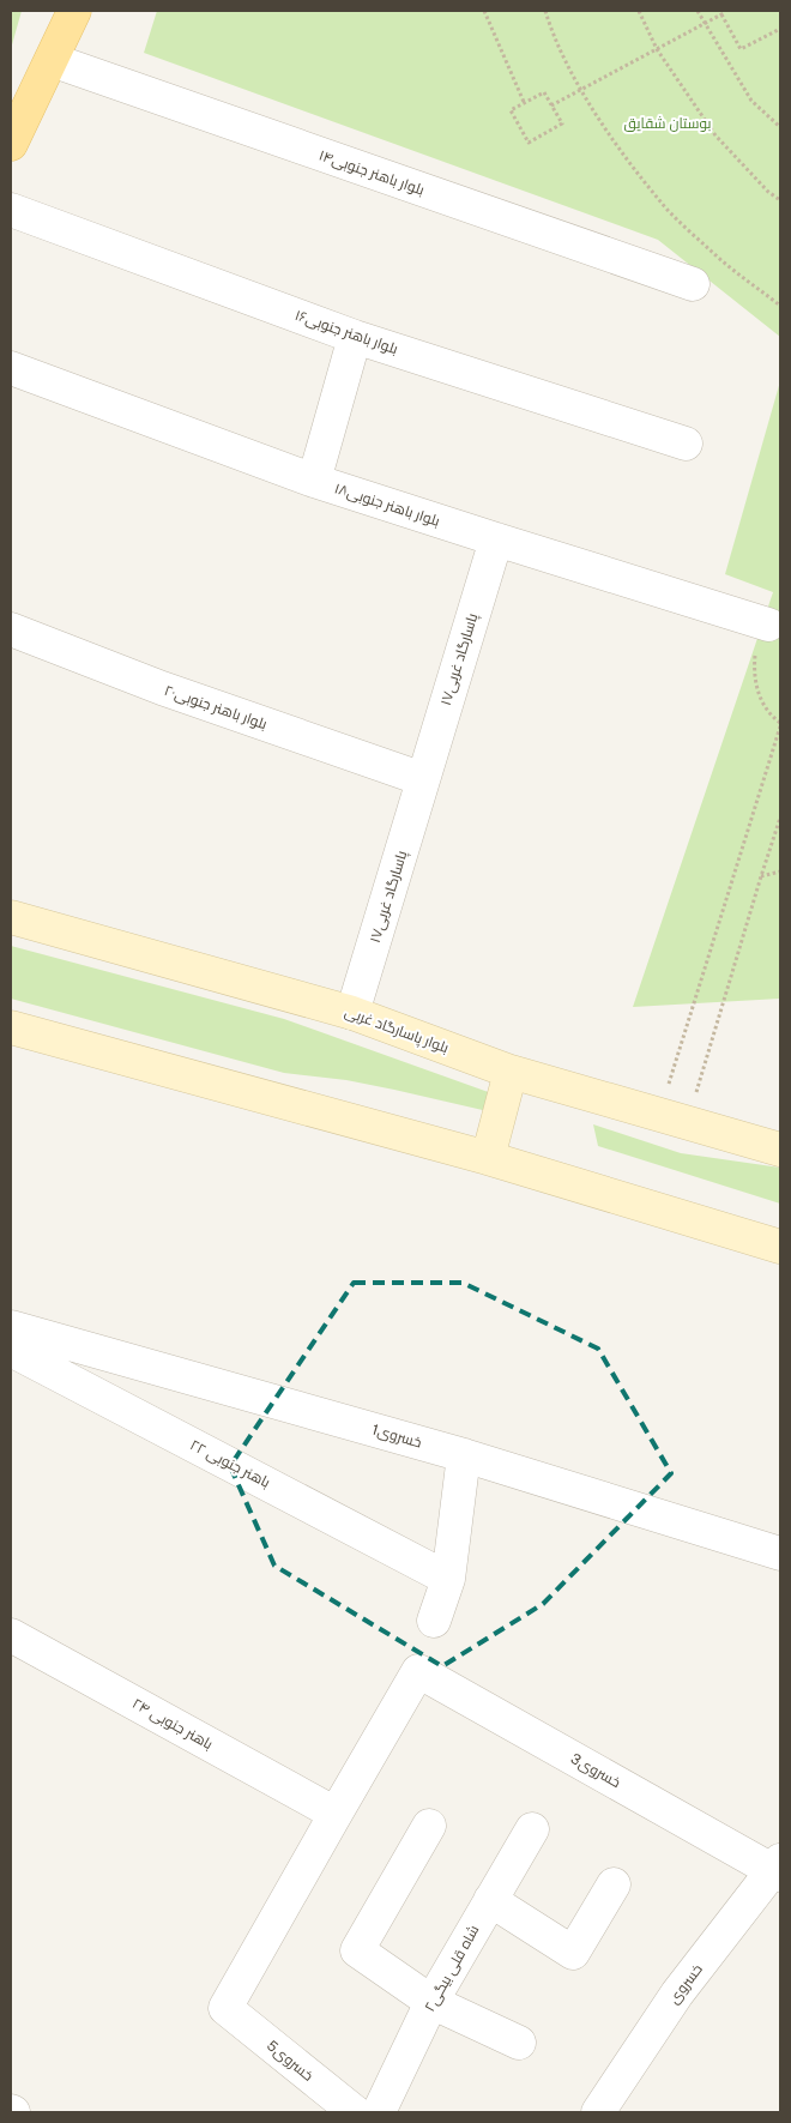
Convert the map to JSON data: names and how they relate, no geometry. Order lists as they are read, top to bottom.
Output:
{
  "streets": {
    "main road": ["بلوار پاسارگاد غربی"],
    "street": [
      "بلوار باهنر جنوبی۱۴",
      "بلوار باهنر جنوبی۱۶",
      "۱۸بلوار باهنر جنوبی",
      "۱۷پاسارگاد غربی",
      "بلوار باهنر جنوبی۲۰",
      "پاسارگاد غربی۱۷",
      "خسروى1",
      "۲۲ باهنر جنوبی",
      "۲۴ باهنر جنوبی",
      "3خسروى",
      "شاه قلی بیگی۲",
      "خسروى",
      "خسروى5"
    ]
  },
  "crossings": [
    ["۱۸بلوار باهنر جنوبی", "۱۷پاسارگاد غربی"],
    ["۱۷پاسارگاد غربی", "بلوار باهنر جنوبی۲۰"],
    ["۱۷پاسارگاد غربی", "پاسارگاد غربی۱۷"],
    ["بلوار باهنر جنوبی۲۰", "پاسارگاد غربی۱۷"],
    ["پاسارگاد غربی۱۷", "بلوار پاسارگاد غربی"],
    ["۲۴ باهنر جنوبی", "3خسروى"],
    ["۲۴ باهنر جنوبی", "خسروى5"],
    ["3خسروى", "خسروى"],
    ["3خسروى", "خسروى5"]
  ],
  "parks": ["بوستان شقایق"]
}
